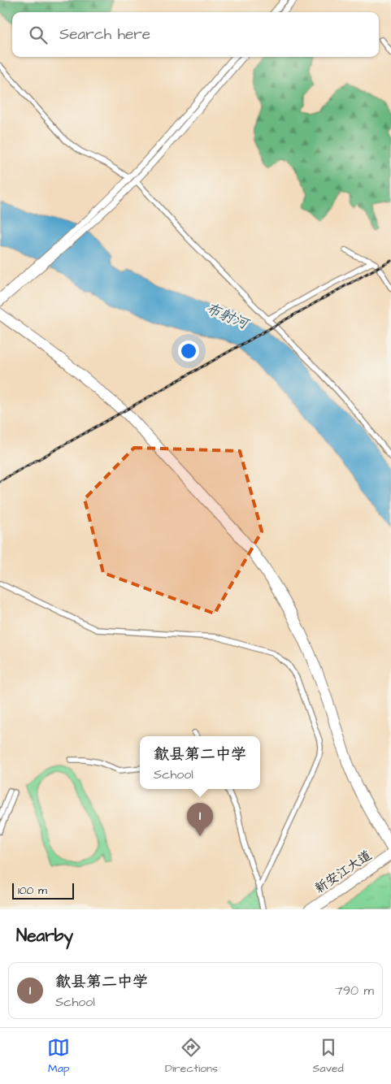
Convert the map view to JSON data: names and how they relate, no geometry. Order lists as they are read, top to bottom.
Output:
{
  "streets": {
    "main road": ["新安江大道"]
  },
  "water": ["布射河"],
  "scale_bar": "100 m",
  "page": {
    "search": "Search here",
    "popup": ["歙县第二中学", "School"],
    "pins": "1",
    "scale": "100 m",
    "heading": "Nearby",
    "list": [
      {
        "mark": "1",
        "name": "歙县第二中学",
        "note": "School",
        "value": "790 m"
      }
    ],
    "nav": ["Map", "Directions", "Saved"]
  }
}
